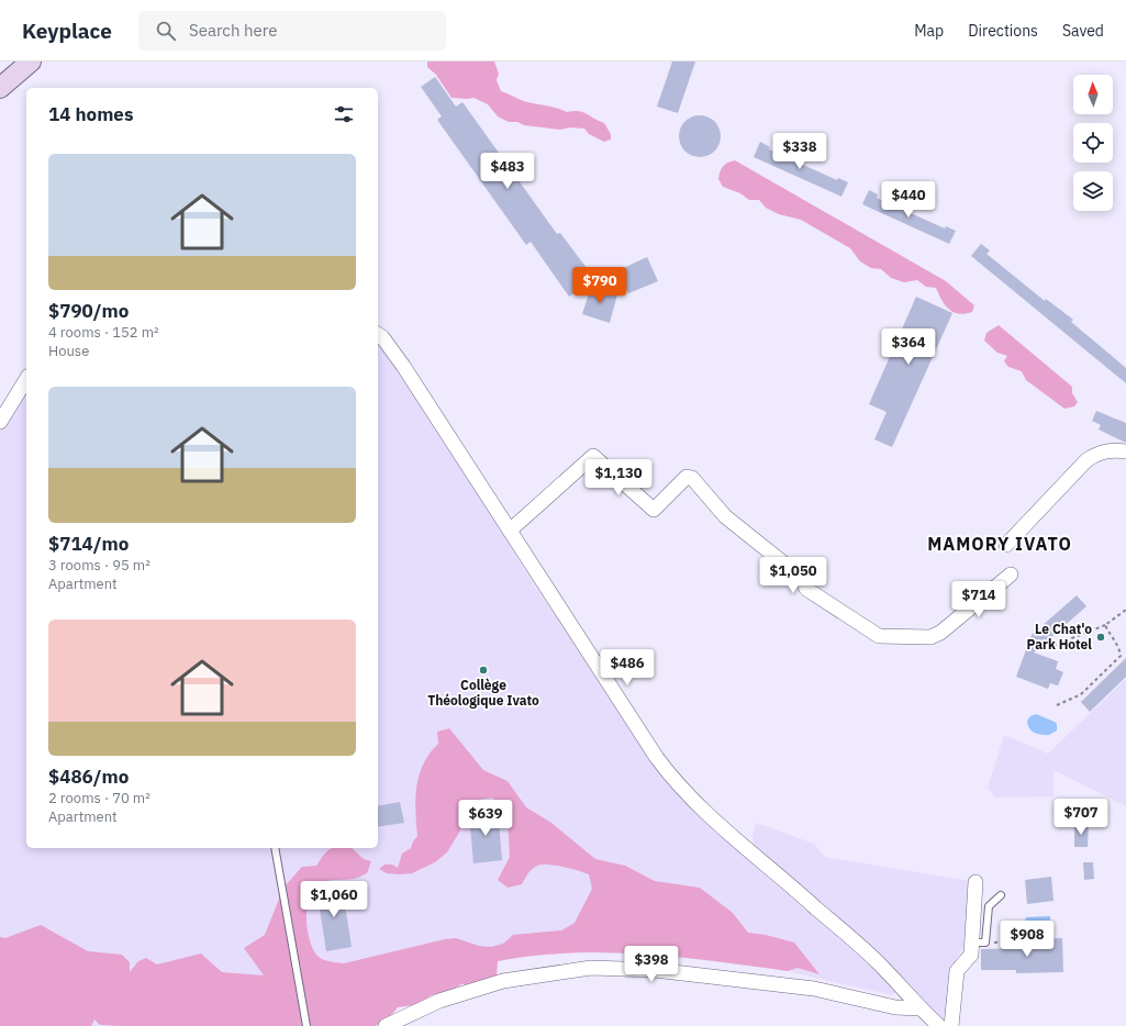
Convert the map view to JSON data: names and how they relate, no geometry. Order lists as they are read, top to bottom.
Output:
{
  "districts": ["MAMORY IVATO"],
  "places": ["Le Chat'o Park Hotel", "Collège Théologique Ivato"],
  "north": "top",
  "page": {
    "header": "Keyplace",
    "search": "Search here",
    "nav": ["Map", "Directions", "Saved"],
    "heading": "14 homes",
    "price": [
      "$338",
      "$483",
      "$440",
      "$790",
      "$364",
      "$1,130",
      "$1,050",
      "$714",
      "$486",
      "$707",
      "$639",
      "$1,060",
      "$908",
      "$398"
    ],
    "list": [
      {
        "name": "$790/mo",
        "note": "4 rooms · 152 m² · House"
      },
      {
        "name": "$714/mo",
        "note": "3 rooms · 95 m² · Apartment"
      },
      {
        "name": "$486/mo",
        "note": "2 rooms · 70 m² · Apartment"
      }
    ]
  }
}
